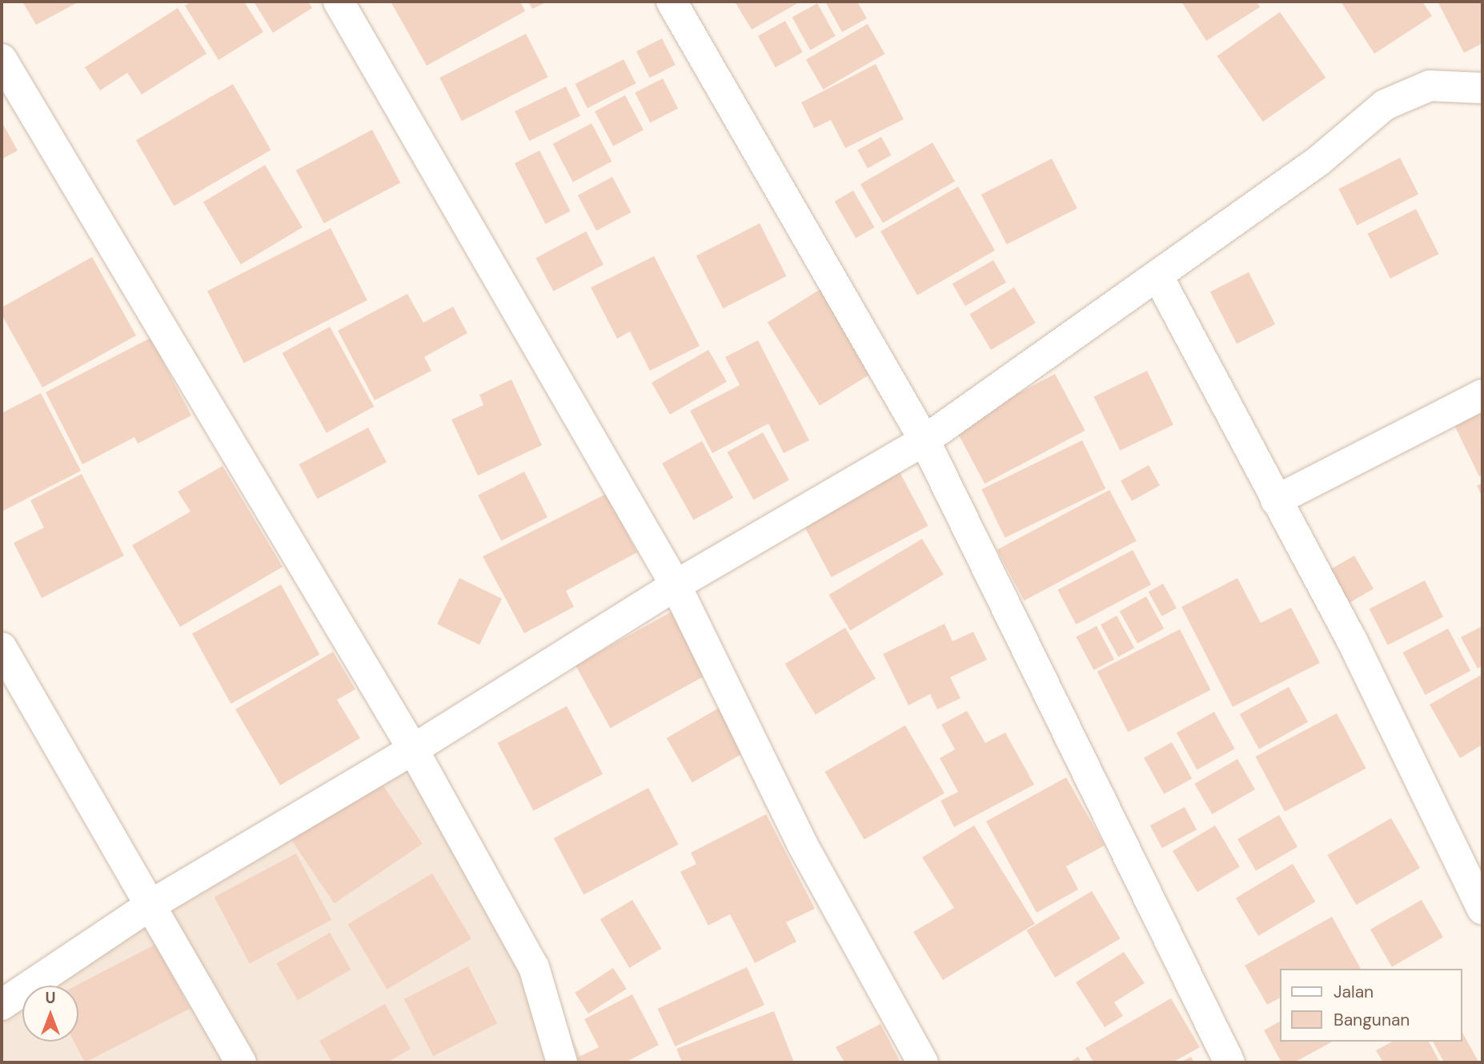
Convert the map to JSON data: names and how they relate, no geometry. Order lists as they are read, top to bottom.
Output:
{
  "legend": ["Jalan", "Bangunan"],
  "north": "top"
}
